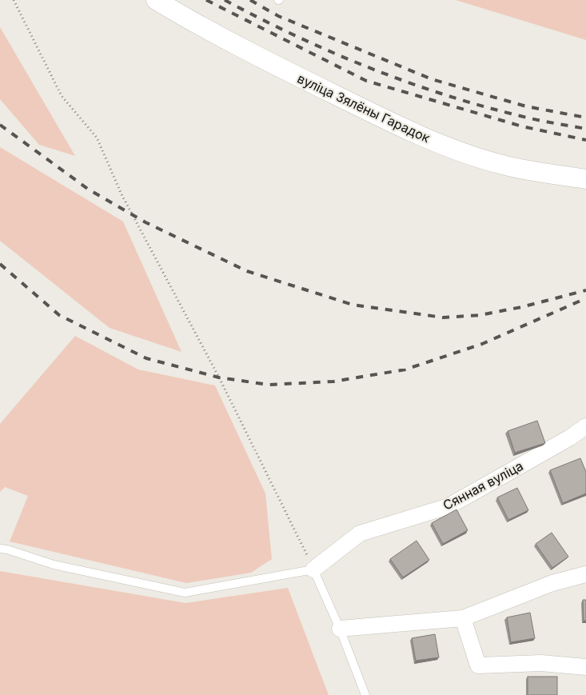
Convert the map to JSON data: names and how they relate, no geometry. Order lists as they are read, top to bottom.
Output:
{
  "streets": {
    "street": ["вуліца Зялёны Гарадок", "Сянная вуліца"]
  }
}
